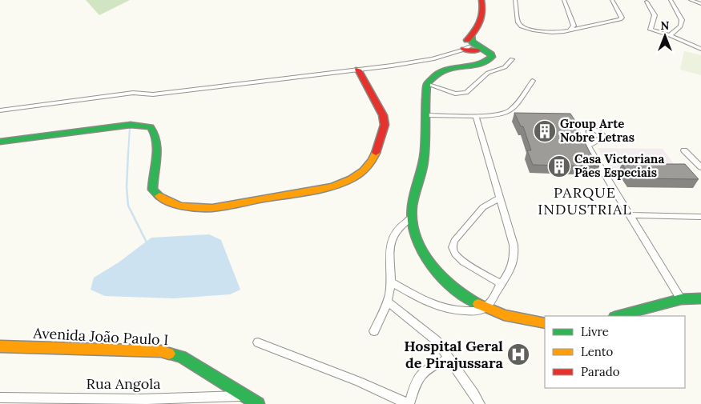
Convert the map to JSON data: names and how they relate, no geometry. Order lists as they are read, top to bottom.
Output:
{
  "streets": {
    "main road": ["Avenida João Paulo I"],
    "street": ["Rua Angola"]
  },
  "crossings": [
    ["Avenida João Paulo I", "Rua Angola"]
  ],
  "districts": ["PARQUE INDUSTRIAL"],
  "places": {
    "building": ["Group Arte Nobre Letras", "Casa Victoriana Pães Especiais"],
    "hospital": ["Hospital Geral de Pirajussara"]
  },
  "legend": ["Livre", "Lento", "Parado"],
  "north": "top"
}
